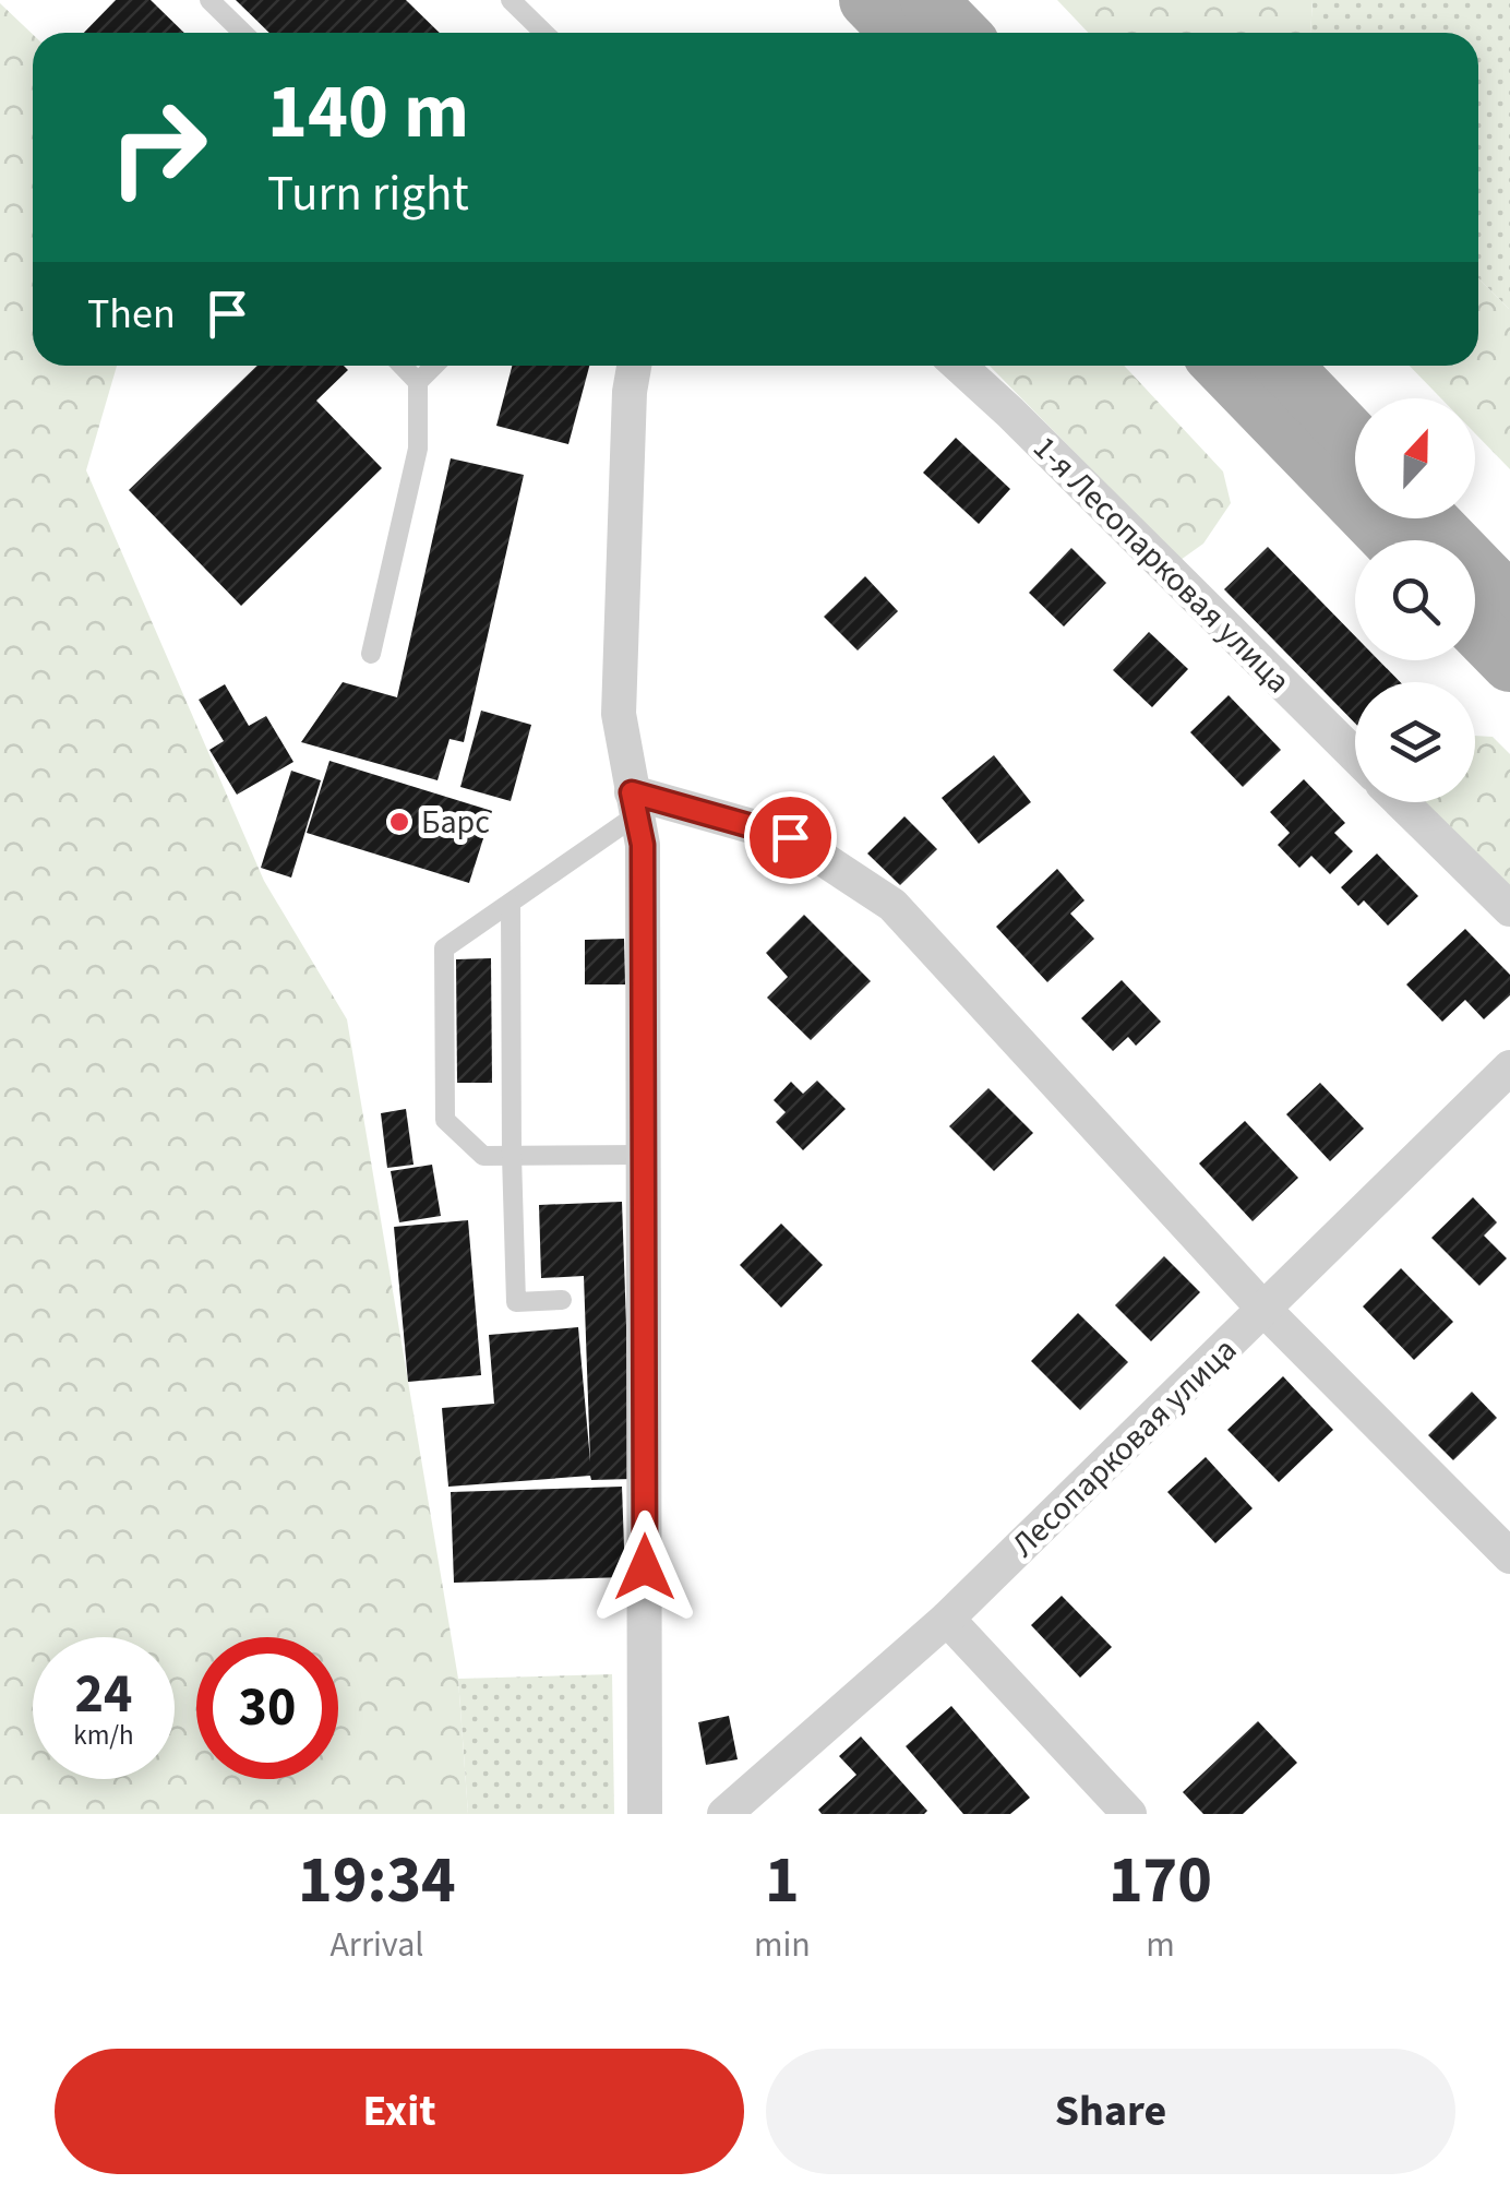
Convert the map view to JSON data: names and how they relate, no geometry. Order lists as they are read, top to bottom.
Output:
{
  "streets": {
    "street": ["1-я Лесопарковая улица", "Лесопарковая улица"]
  },
  "places": ["Барс"],
  "north": "top",
  "page": {
    "turn": ["140 m", "Turn right"],
    "then": "Then",
    "speed": "24 km/h",
    "limit": "30",
    "eta": [
      "19:34",
      "Arrival",
      "1",
      "min",
      "170",
      "m"
    ],
    "buttons": ["Exit", "Share"]
  }
}
